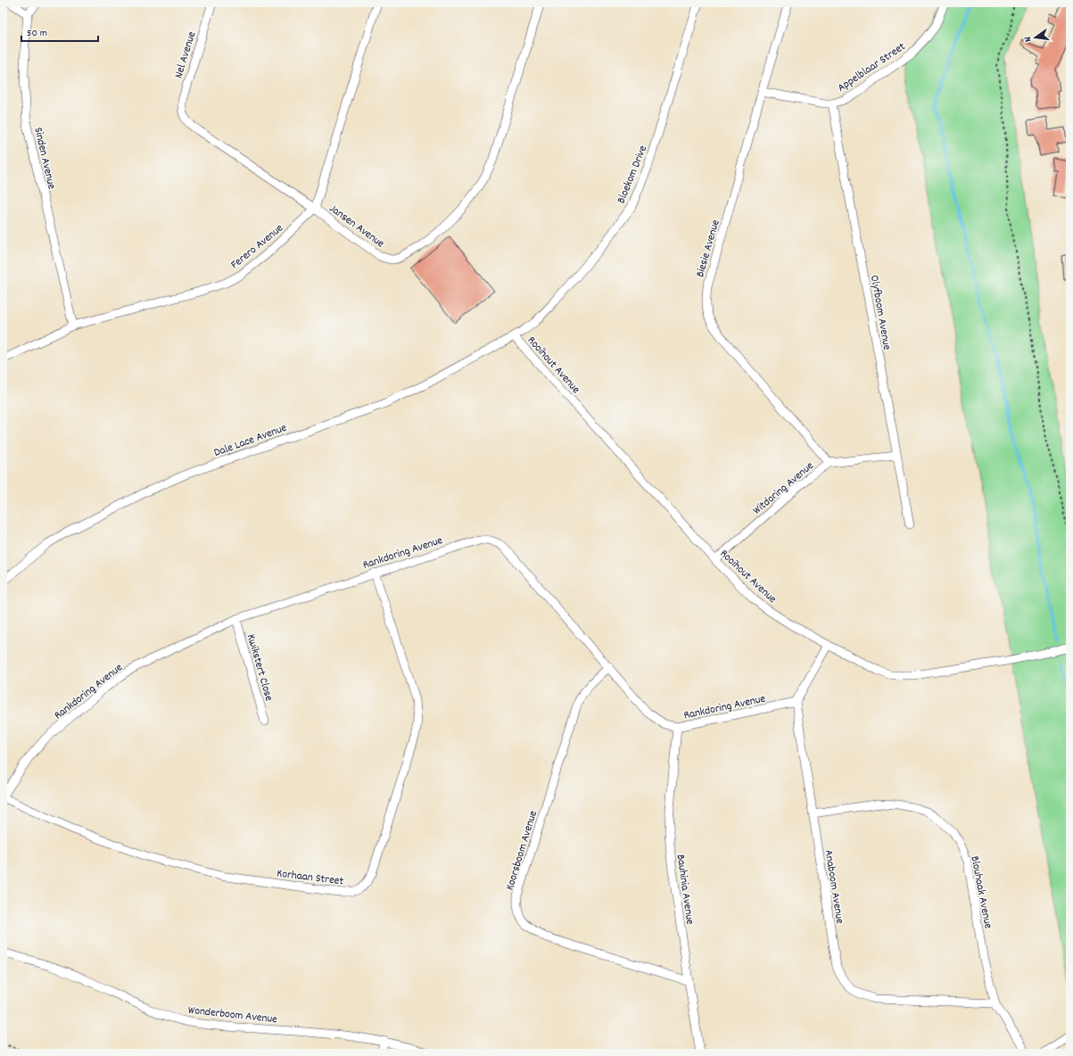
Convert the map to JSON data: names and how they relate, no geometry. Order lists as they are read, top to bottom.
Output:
{
  "streets": {
    "street": [
      "Nel Avenue",
      "Appelblaar Street",
      "Sinden Avenue",
      "Bloekom Drive",
      "Jansen Avenue",
      "Ferero Avenue",
      "Biesie Avenue",
      "Olyfboom Avenue",
      "Rooihout Avenue",
      "Dale Lace Avenue",
      "Witdoring Avenue",
      "Rankdoring Avenue",
      "Kwikstert Close",
      "Koorsboom Avenue",
      "Korhaan Street",
      "Anaboom Avenue",
      "Bauhinia Avenue",
      "Blouhaak Avenue",
      "Wonderboom Avenue"
    ]
  },
  "crossings": [
    ["Nel Avenue", "Jansen Avenue"],
    ["Appelblaar Street", "Biesie Avenue"],
    ["Appelblaar Street", "Olyfboom Avenue"],
    ["Sinden Avenue", "Ferero Avenue"],
    ["Bloekom Drive", "Rooihout Avenue"],
    ["Bloekom Drive", "Dale Lace Avenue"],
    ["Jansen Avenue", "Ferero Avenue"],
    ["Biesie Avenue", "Witdoring Avenue"],
    ["Olyfboom Avenue", "Witdoring Avenue"],
    ["Rooihout Avenue", "Dale Lace Avenue"],
    ["Rooihout Avenue", "Witdoring Avenue"],
    ["Rankdoring Avenue", "Kwikstert Close"],
    ["Rankdoring Avenue", "Koorsboom Avenue"],
    ["Rankdoring Avenue", "Korhaan Street"],
    ["Rankdoring Avenue", "Anaboom Avenue"],
    ["Rankdoring Avenue", "Bauhinia Avenue"],
    ["Koorsboom Avenue", "Bauhinia Avenue"],
    ["Anaboom Avenue", "Blouhaak Avenue"]
  ],
  "scale_bar": "50 m",
  "north": "left"
}
